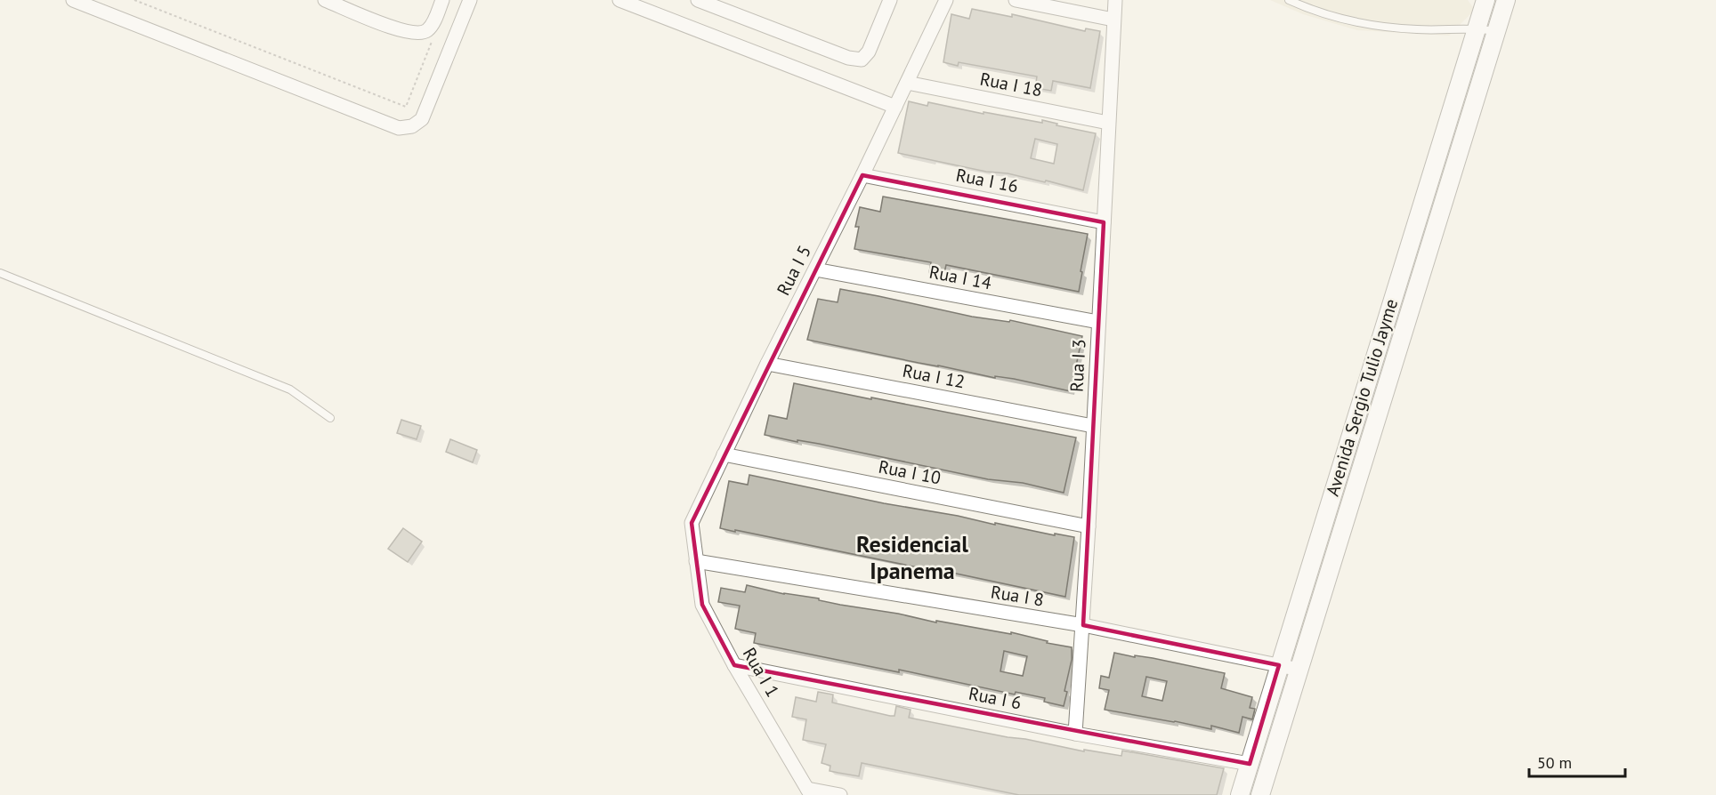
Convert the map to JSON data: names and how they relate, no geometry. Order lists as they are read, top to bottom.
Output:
{
  "streets": {
    "street": [
      "Rua I 18",
      "Rua I 16",
      "Rua I 5",
      "Rua I 14",
      "Rua I 3",
      "Rua I 12",
      "Avenida Sergio Tulio Jayme",
      "Rua I 10",
      "Rua I 8",
      "Rua I 1",
      "Rua I 6"
    ]
  },
  "crossings": [
    ["Rua I 18", "Rua I 5"],
    ["Rua I 18", "Rua I 3"],
    ["Rua I 16", "Rua I 5"],
    ["Rua I 16", "Rua I 3"],
    ["Rua I 5", "Rua I 14"],
    ["Rua I 5", "Rua I 12"],
    ["Rua I 5", "Rua I 10"],
    ["Rua I 5", "Rua I 8"],
    ["Rua I 5", "Rua I 1"],
    ["Rua I 14", "Rua I 3"],
    ["Rua I 3", "Rua I 12"],
    ["Rua I 3", "Rua I 10"],
    ["Rua I 3", "Rua I 8"],
    ["Rua I 3", "Rua I 6"],
    ["Avenida Sergio Tulio Jayme", "Rua I 8"],
    ["Avenida Sergio Tulio Jayme", "Rua I 6"],
    ["Rua I 8", "Rua I 1"],
    ["Rua I 1", "Rua I 6"]
  ],
  "districts": ["Residencial Ipanema"],
  "scale_bar": "50 m"
}
